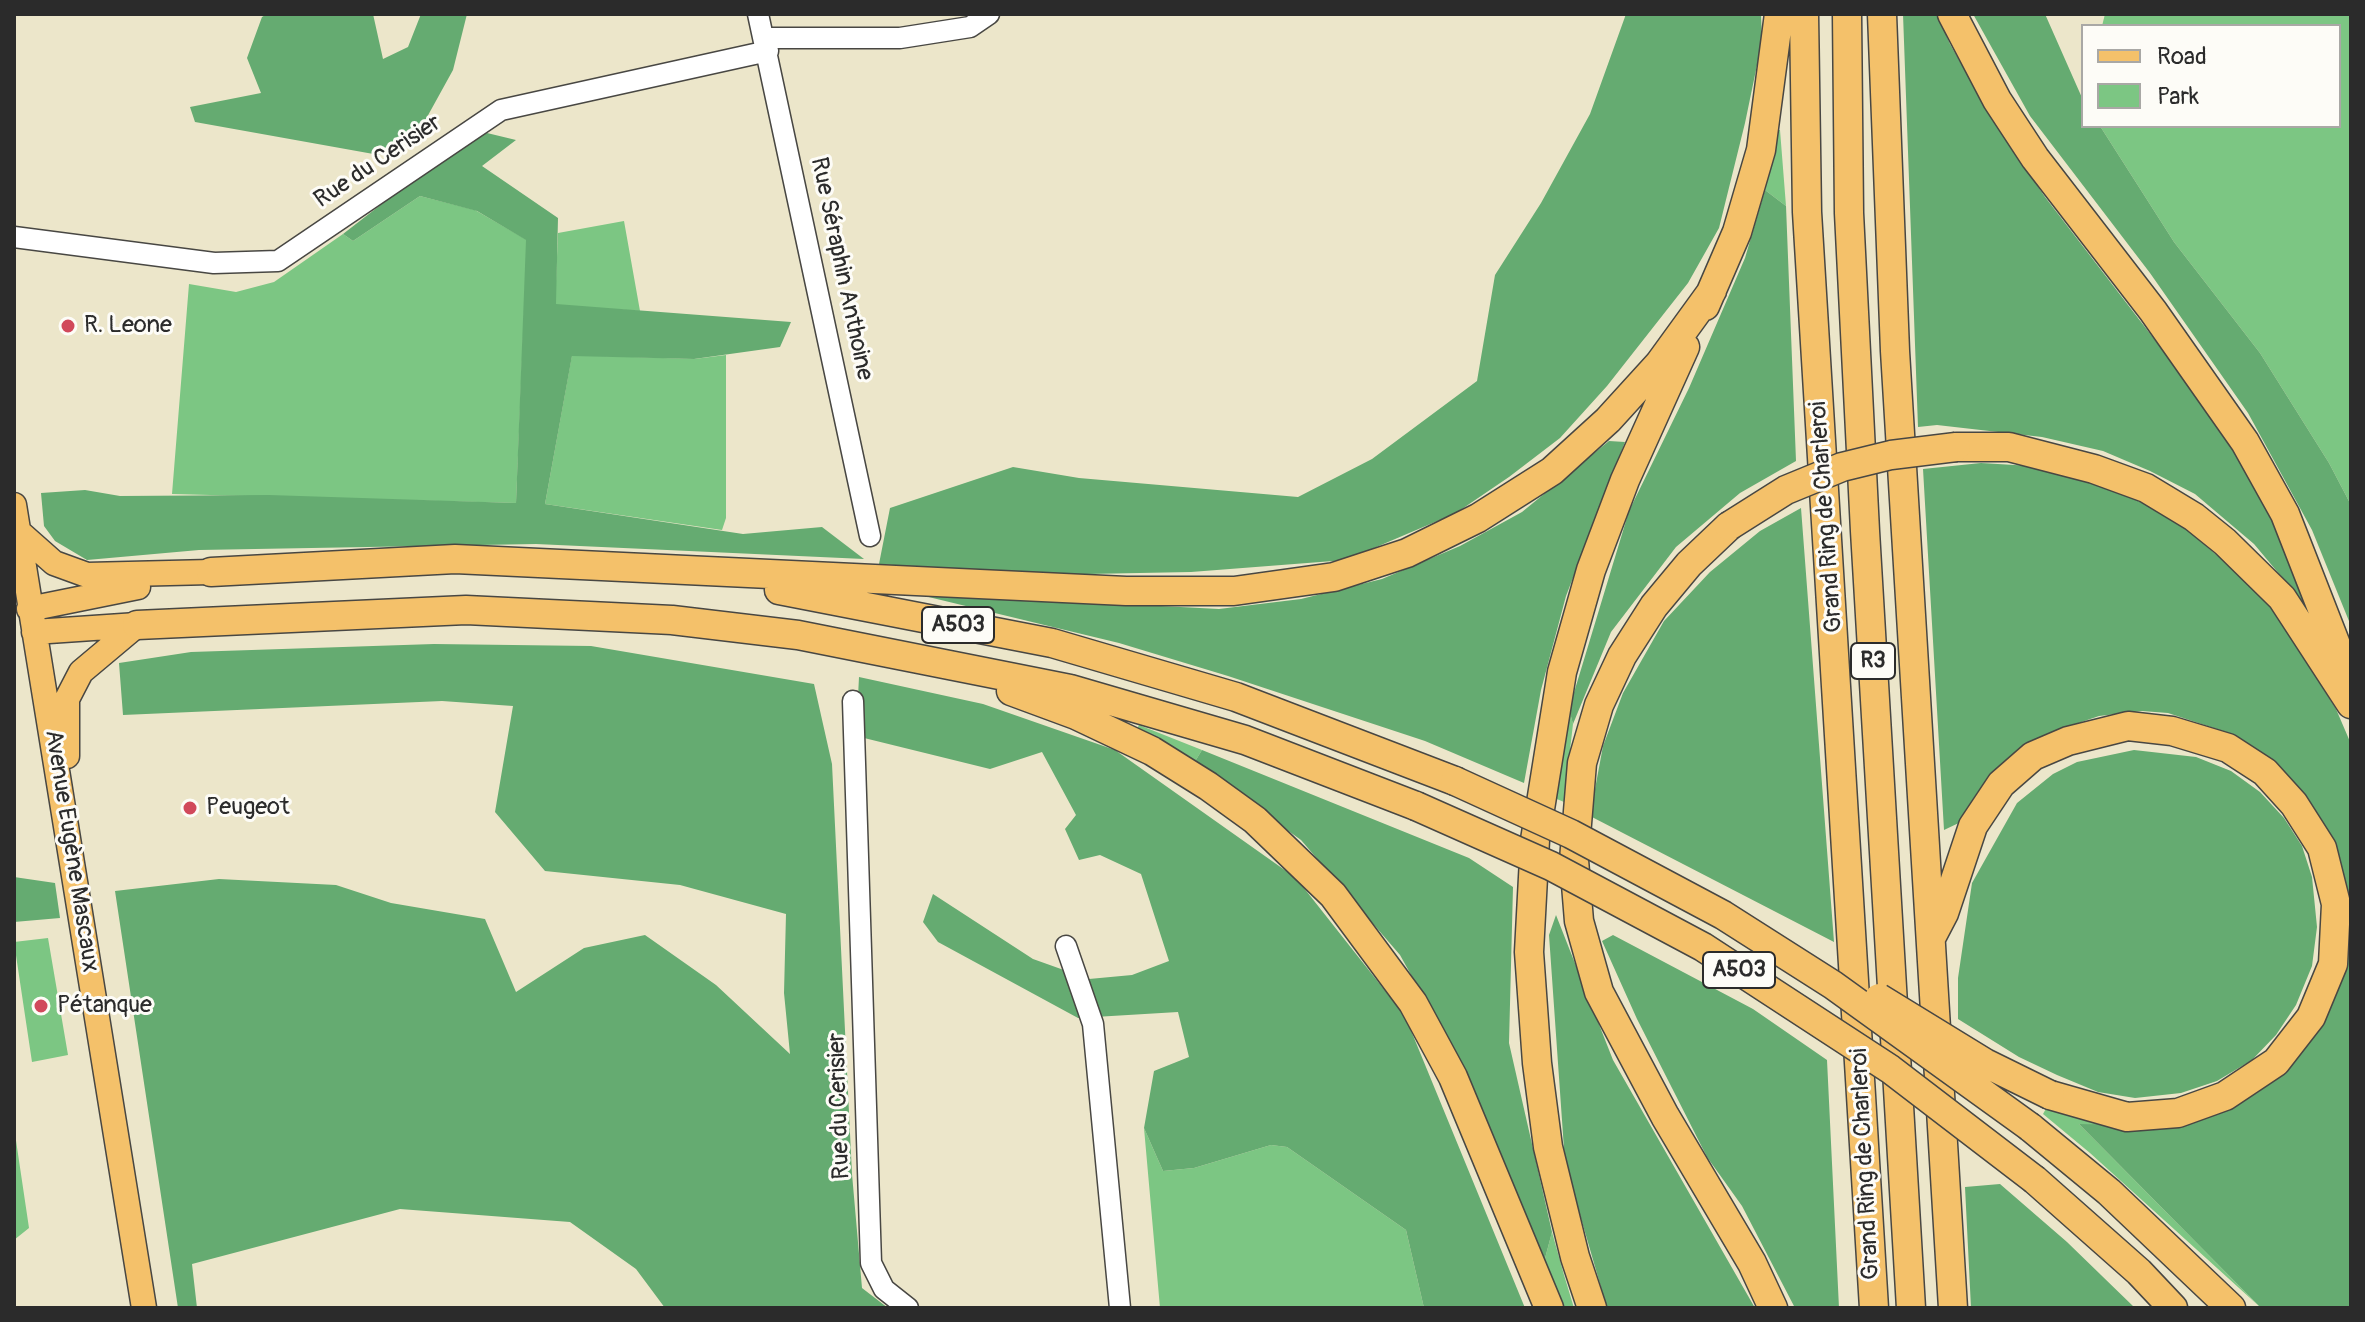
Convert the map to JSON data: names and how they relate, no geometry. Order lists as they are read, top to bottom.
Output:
{
  "streets": {
    "highway": ["Grand Ring de Charleroi", "A503", "R3"],
    "main road": ["Avenue Eugène Mascaux"],
    "street": ["Rue du Cerisier", "Rue Séraphin Anthoine"]
  },
  "crossings": [
    ["Rue du Cerisier", "Rue Séraphin Anthoine"],
    ["A503", "Avenue Eugène Mascaux"]
  ],
  "places": ["R. Leone", "Peugeot", "Pétanque"],
  "legend": ["Road", "Park"]
}
